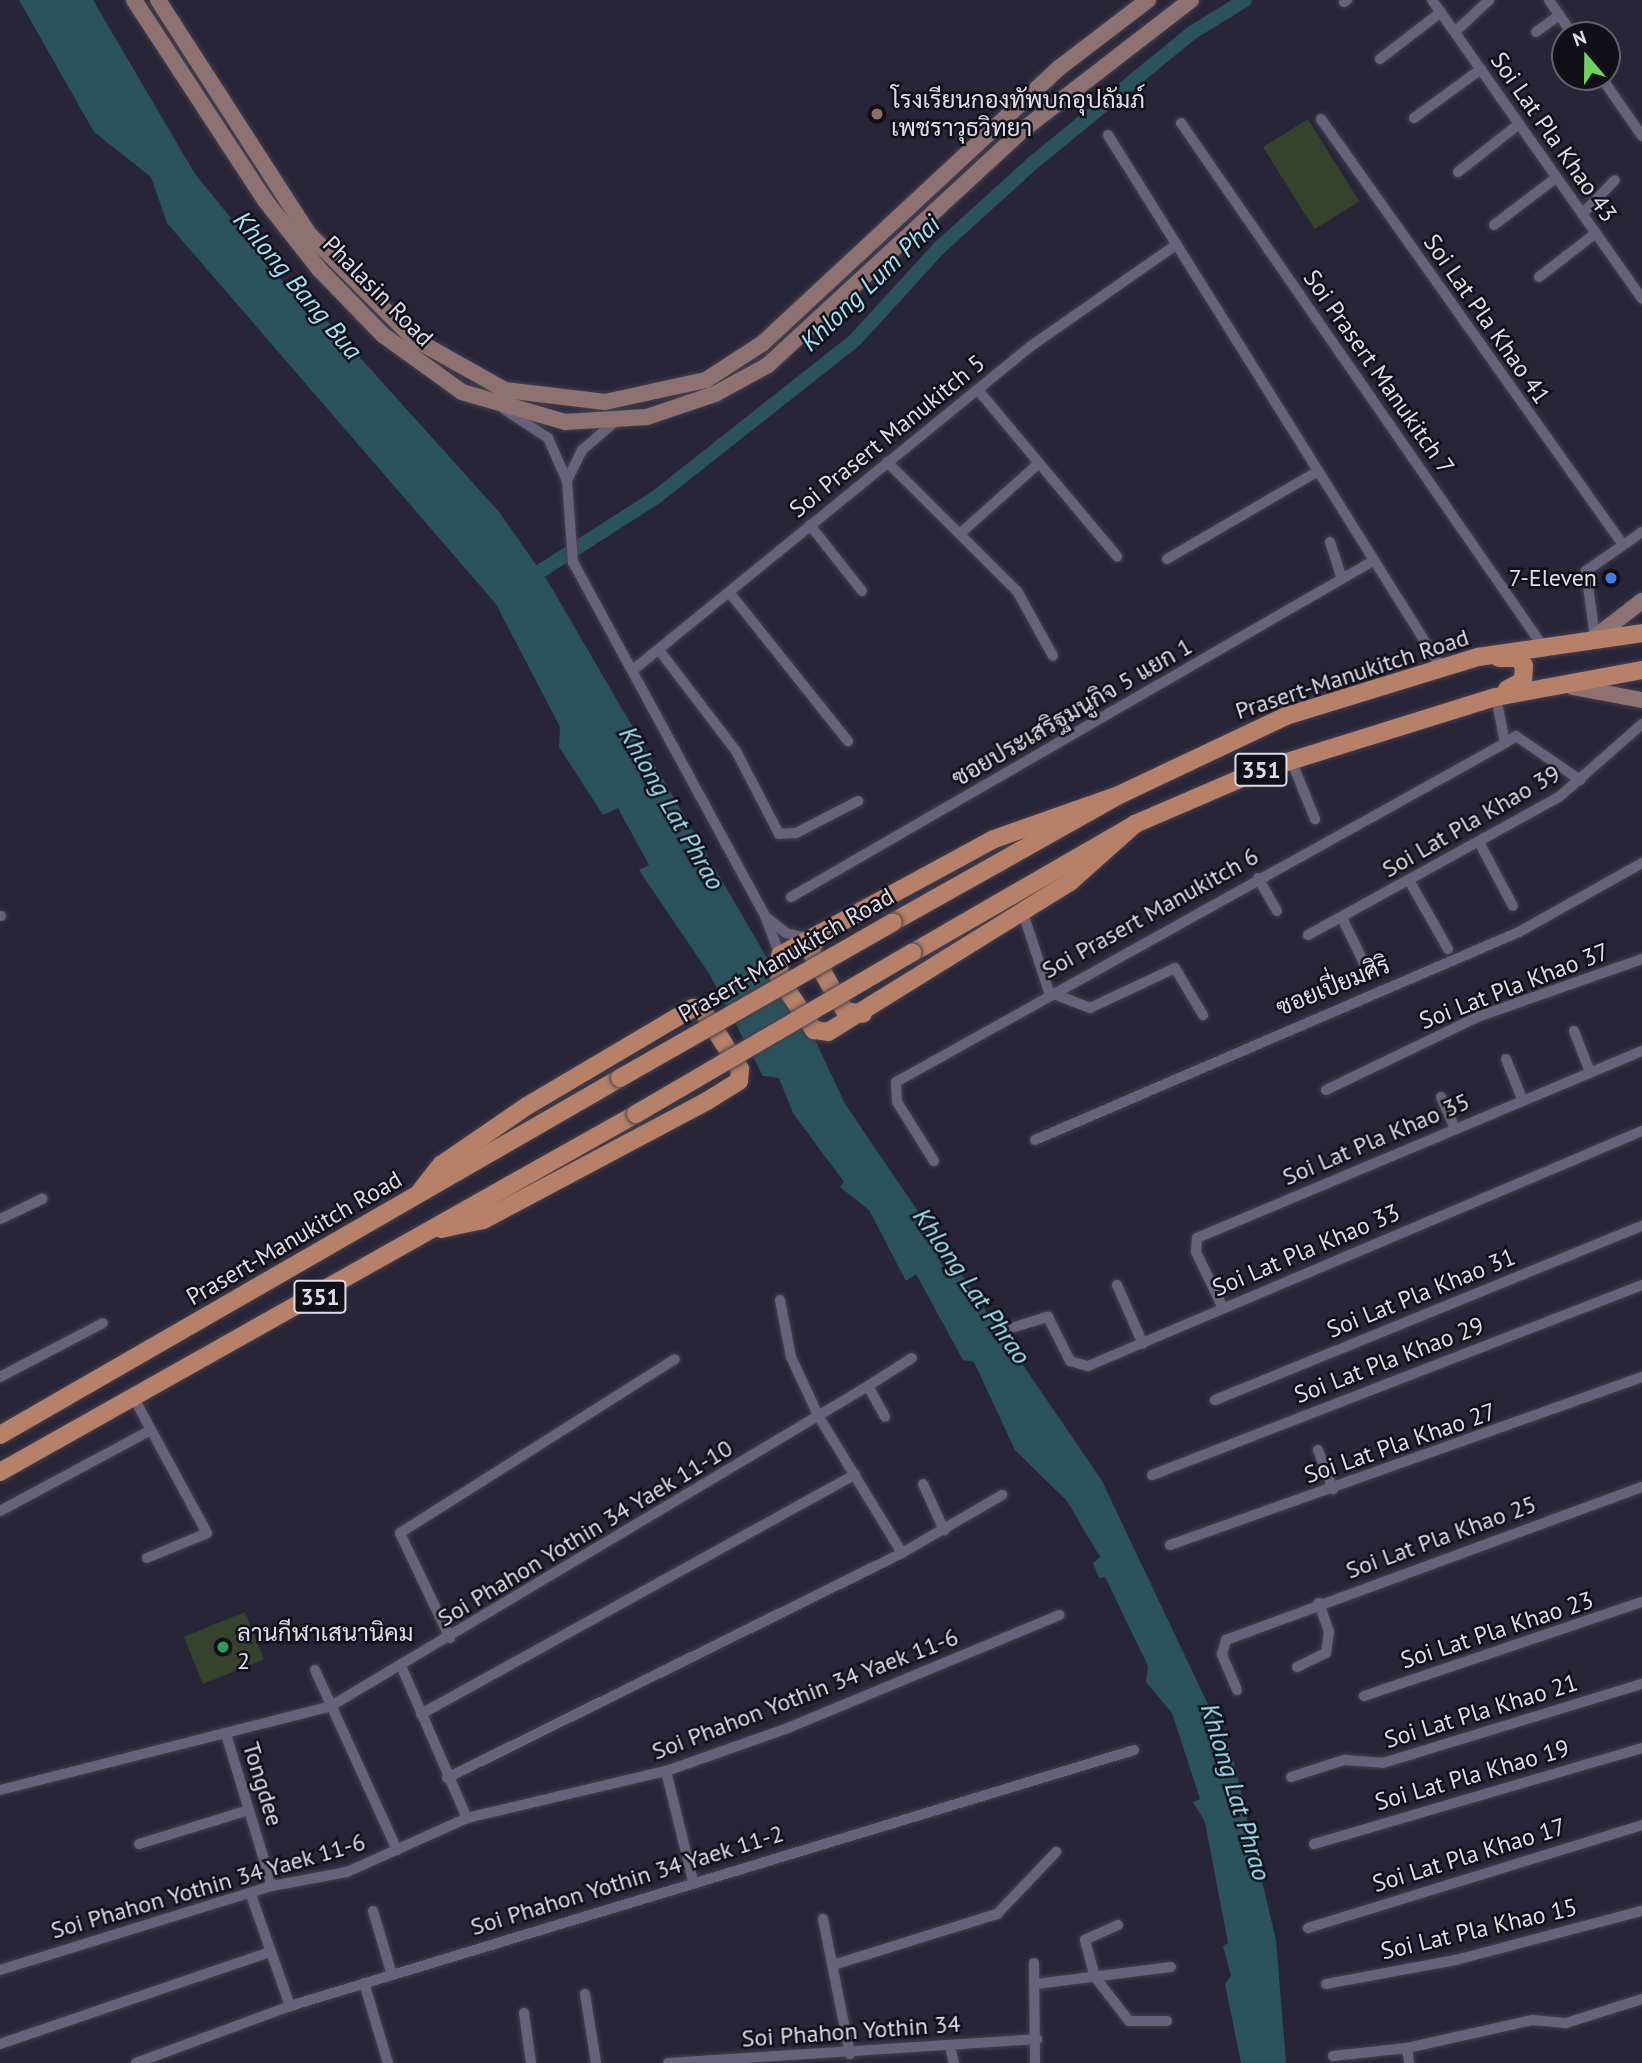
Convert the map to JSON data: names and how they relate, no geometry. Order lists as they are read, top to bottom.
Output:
{
  "streets": {
    "main road": ["Phalasin Road", "Prasert-Manukitch Road", "351"],
    "street": [
      "Soi Lat Pla Khao 43",
      "Soi Lat Pla Khao 41",
      "Soi Prasert Manukitch 7",
      "Soi Prasert Manukitch 5",
      "ซอยประเสริฐมนูกิจ 5 แยก 1",
      "Soi Lat Pla Khao 39",
      "Soi Prasert Manukitch 6",
      "ซอยเปี่ยมศิริ",
      "Soi Lat Pla Khao 37",
      "Soi Lat Pla Khao 35",
      "Soi Lat Pla Khao 33",
      "Soi Lat Pla Khao 31",
      "Soi Lat Pla Khao 29",
      "Soi Lat Pla Khao 27",
      "Soi Phahon Yothin 34 Yaek 11-10",
      "Soi Lat Pla Khao 25",
      "Soi Lat Pla Khao 23",
      "Soi Phahon Yothin 34 Yaek 11-6",
      "Soi Lat Pla Khao 21",
      "Soi Lat Pla Khao 19",
      "Tongdee",
      "Soi Lat Pla Khao 17",
      "Soi Phahon Yothin 34 Yaek 11-2",
      "Soi Lat Pla Khao 15",
      "Soi Phahon Yothin 34"
    ]
  },
  "crossings": [
    ["Soi Prasert Manukitch 7", "Prasert-Manukitch Road"],
    ["Soi Lat Pla Khao 35", "Soi Lat Pla Khao 33"],
    ["Soi Phahon Yothin 34 Yaek 11-10", "Tongdee"],
    ["Soi Phahon Yothin 34 Yaek 11-6", "Tongdee"]
  ],
  "water": ["Khlong Lum Phai", "Khlong Bang Bua", "Khlong Lat Phrao"],
  "places": ["โรงเรียนกองทัพบกอุปถัมภ์ เพชราวุธวิทยา", "7-Eleven", "ลานกีฬาเสนานิคม 2"],
  "north": "top"
}
